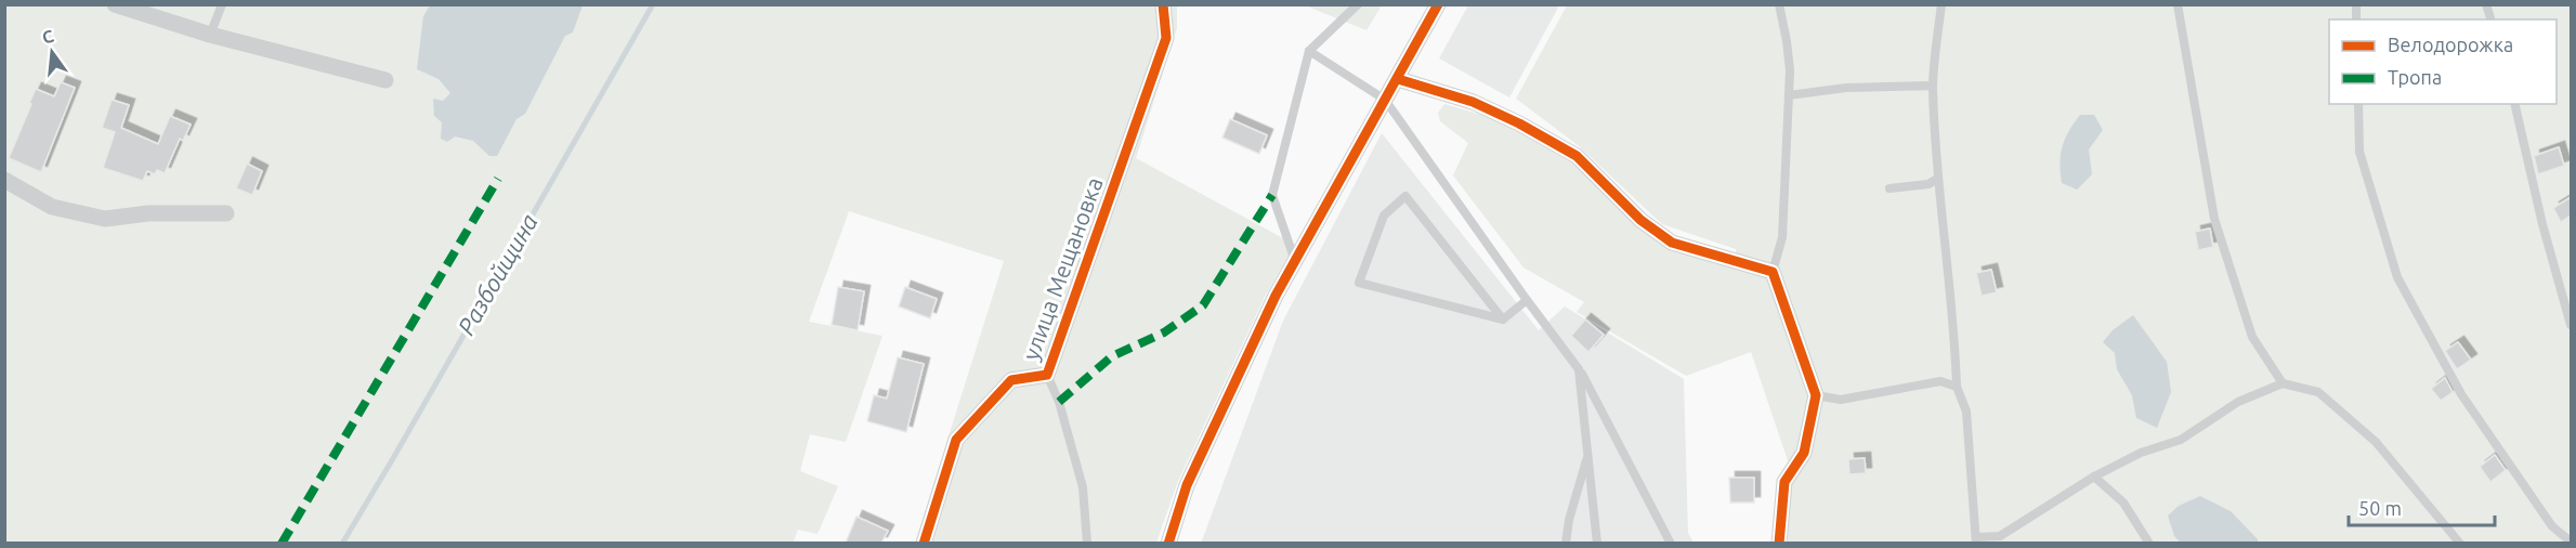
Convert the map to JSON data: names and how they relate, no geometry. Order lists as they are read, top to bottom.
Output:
{
  "streets": {
    "street": ["улица Мещановка"]
  },
  "water": ["Разбойщина"],
  "legend": ["Велодорожка", "Тропа"],
  "scale_bar": "50 m",
  "north": "top"
}
